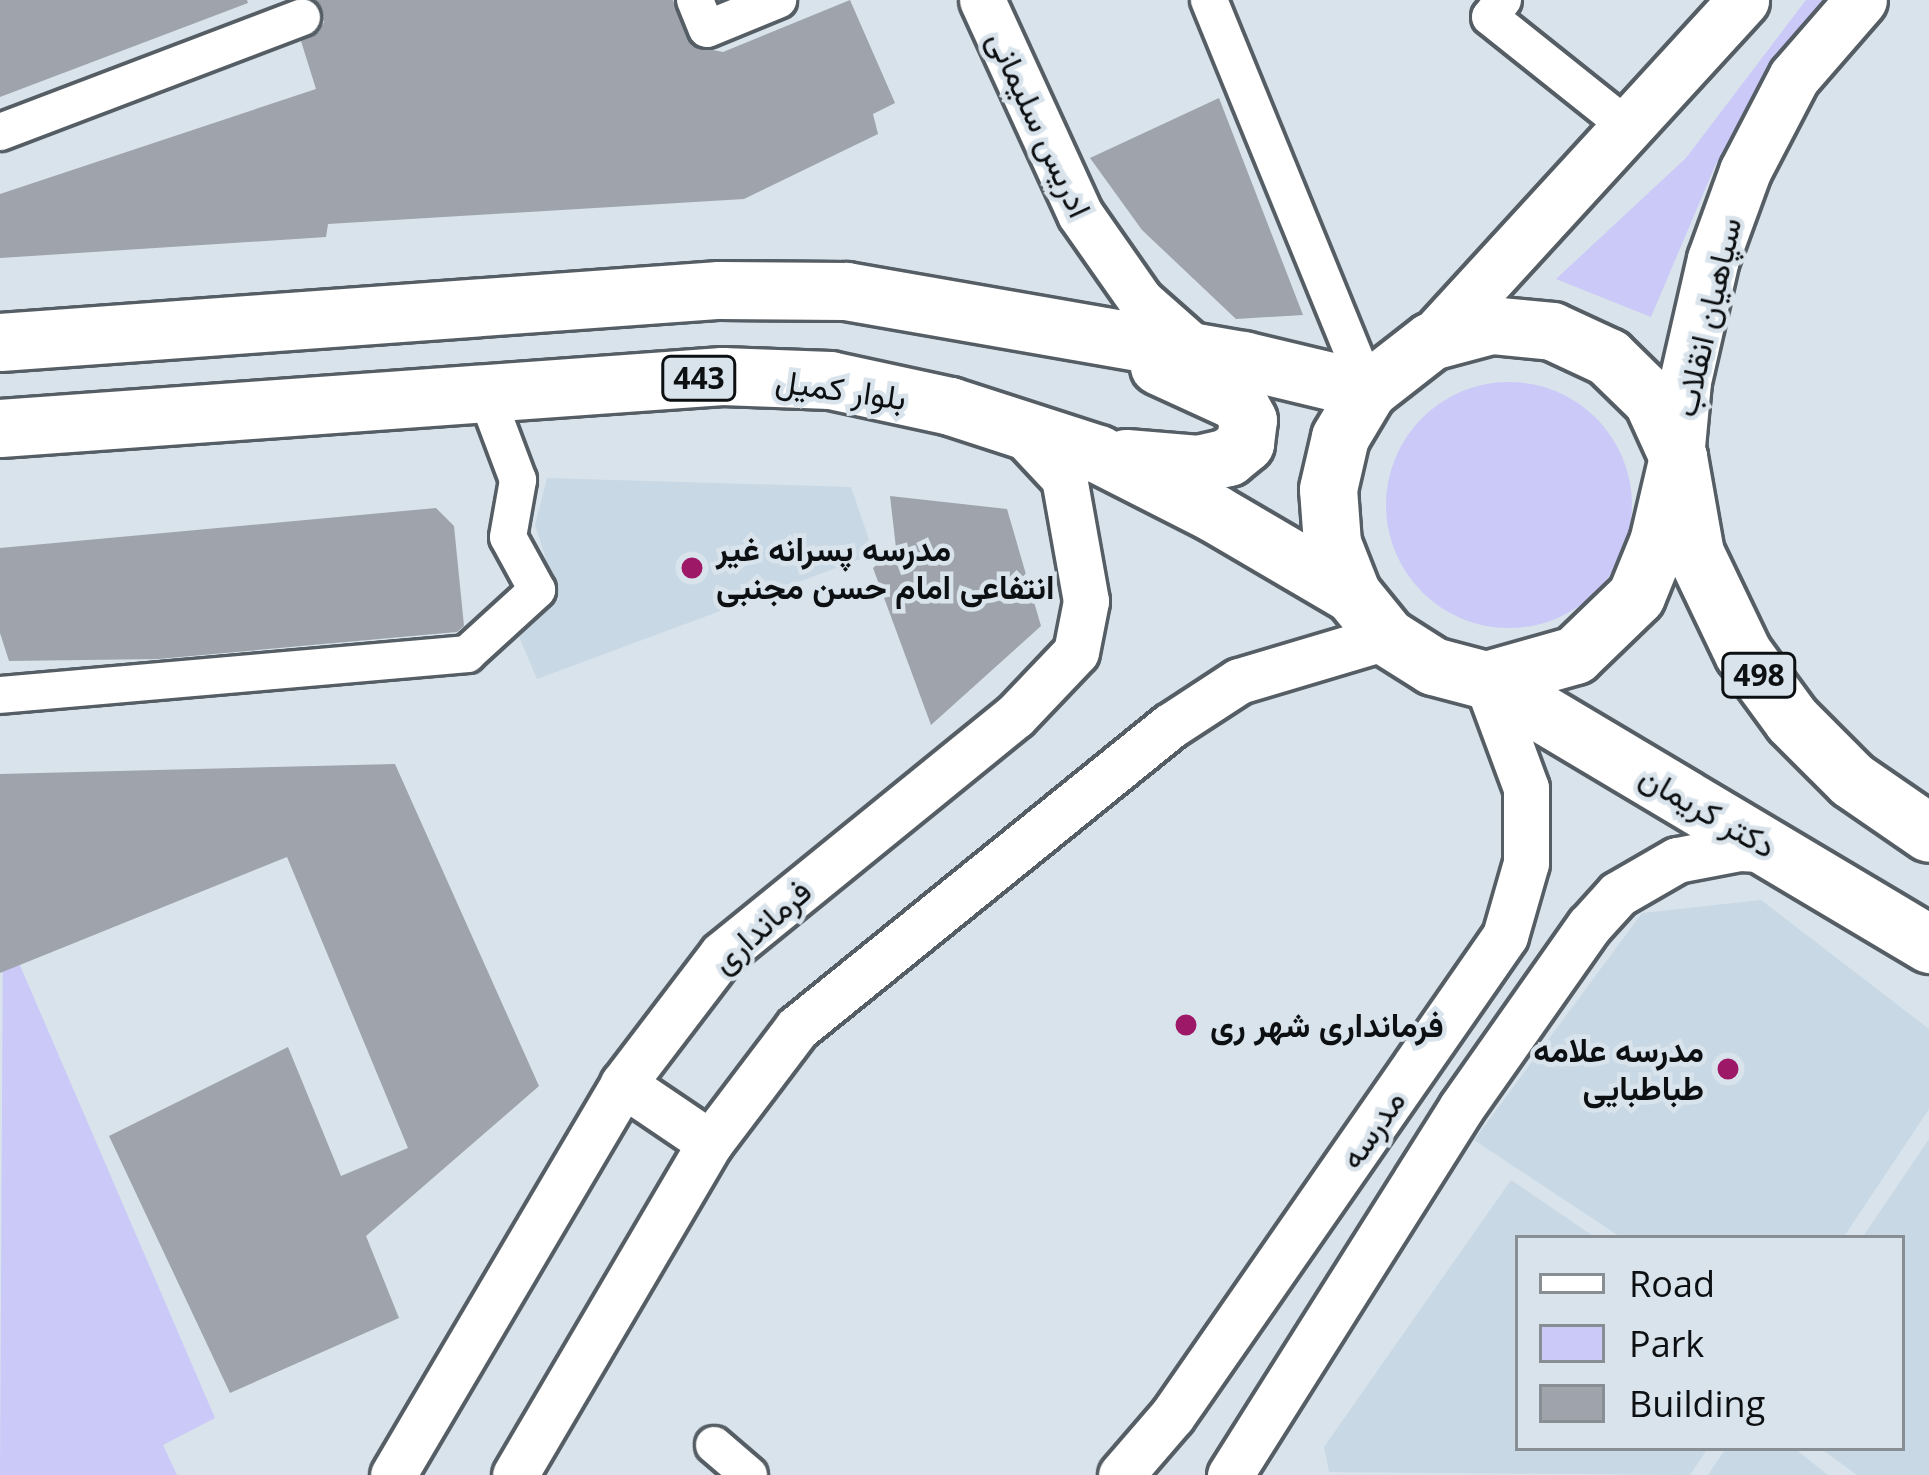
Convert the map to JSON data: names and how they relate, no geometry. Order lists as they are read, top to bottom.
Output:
{
  "streets": {
    "main road": [
      "سپاهیان انقلاب",
      "443",
      "بلوار کمیل",
      "498",
      "دکتر کریمان"
    ],
    "street": ["ادریس سلیمانی", "فرمانداری", "مدرسه"]
  },
  "crossings": [
    ["سپاهیان انقلاب", "بلوار کمیل"],
    ["سپاهیان انقلاب", "498"],
    ["سپاهیان انقلاب", "دکتر کریمان"],
    ["سپاهیان انقلاب", "مدرسه"],
    ["بلوار کمیل", "498"],
    ["بلوار کمیل", "دکتر کریمان"],
    ["بلوار کمیل", "فرمانداری"],
    ["بلوار کمیل", "مدرسه"],
    ["498", "دکتر کریمان"],
    ["498", "مدرسه"],
    ["دکتر کریمان", "مدرسه"]
  ],
  "places": ["مدرسه پسرانه غیر انتفاعی امام حسن مجنبی", "فرمانداری شهر ری", "مدرسه علامه طباطبایی"],
  "legend": ["Road", "Park", "Building"]
}
